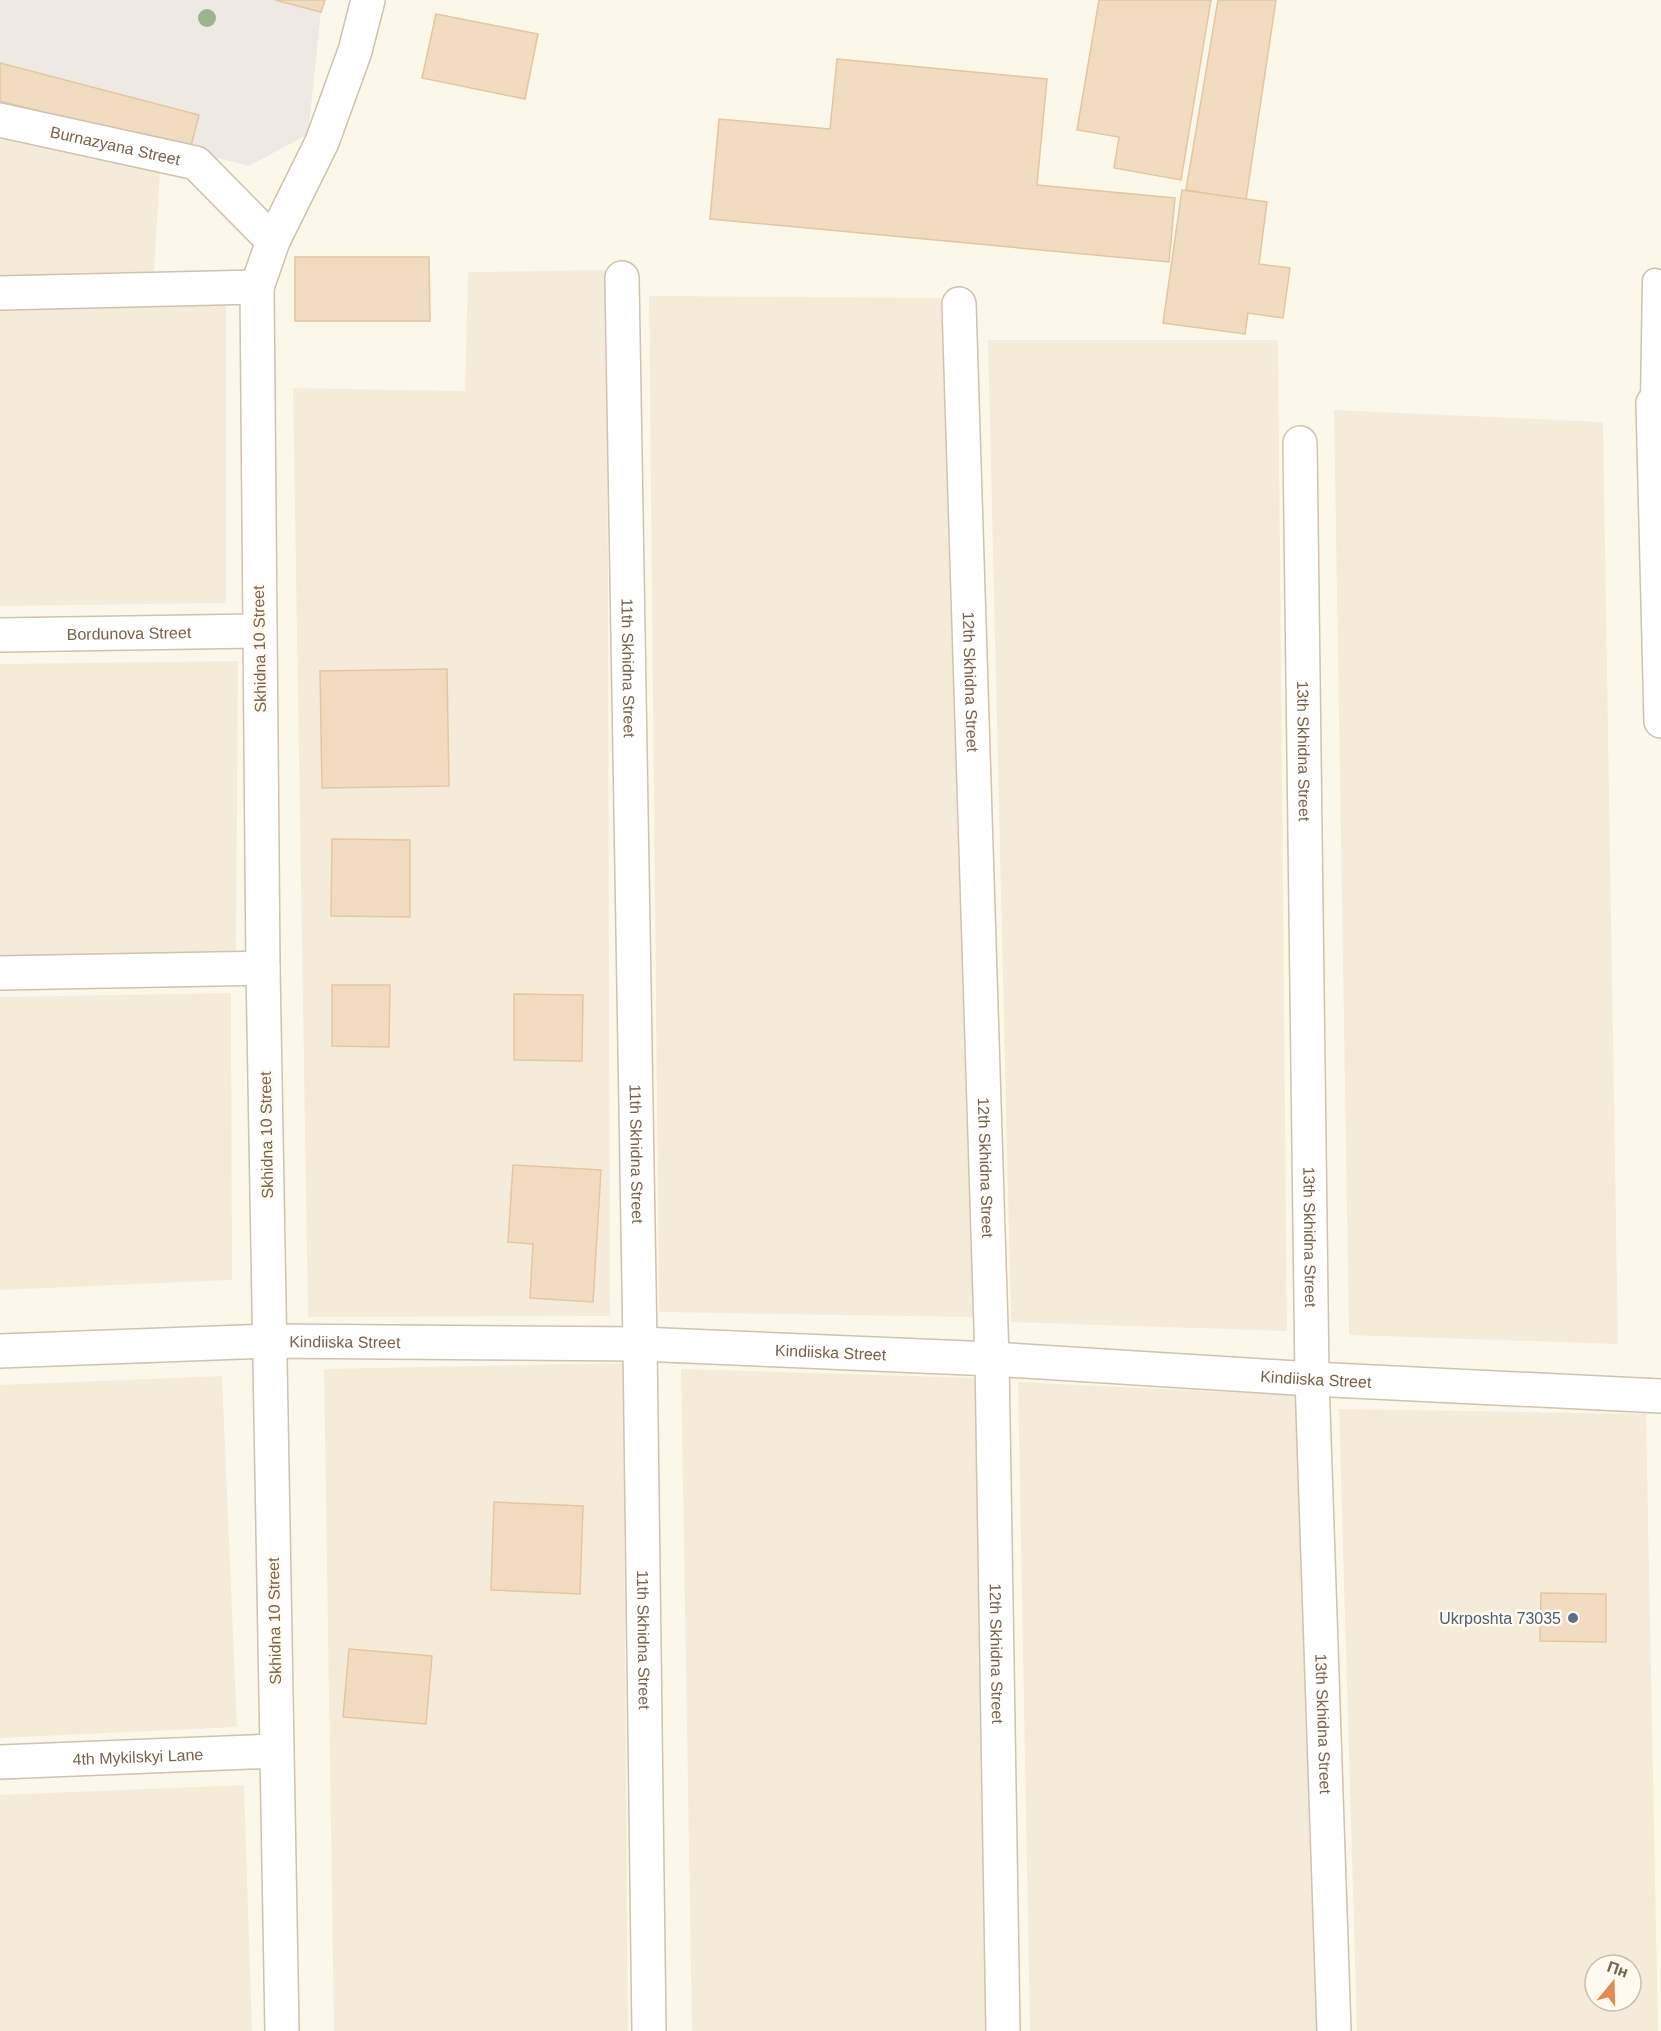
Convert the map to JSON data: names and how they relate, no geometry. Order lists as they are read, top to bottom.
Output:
{
  "streets": {
    "street": [
      "Burnazyana Street",
      "Bordunova Street",
      "Skhidna 10 Street",
      "11th Skhidna Street",
      "12th Skhidna Street",
      "13th Skhidna Street",
      "Kindiiska Street",
      "4th Mykilskyi Lane"
    ]
  },
  "crossings": [
    ["Burnazyana Street", "Skhidna 10 Street"],
    ["Bordunova Street", "Skhidna 10 Street"],
    ["Skhidna 10 Street", "Kindiiska Street"],
    ["Skhidna 10 Street", "4th Mykilskyi Lane"],
    ["11th Skhidna Street", "Kindiiska Street"],
    ["12th Skhidna Street", "Kindiiska Street"],
    ["13th Skhidna Street", "Kindiiska Street"]
  ],
  "places": ["Ukrposhta 73035"],
  "north": "top"
}
